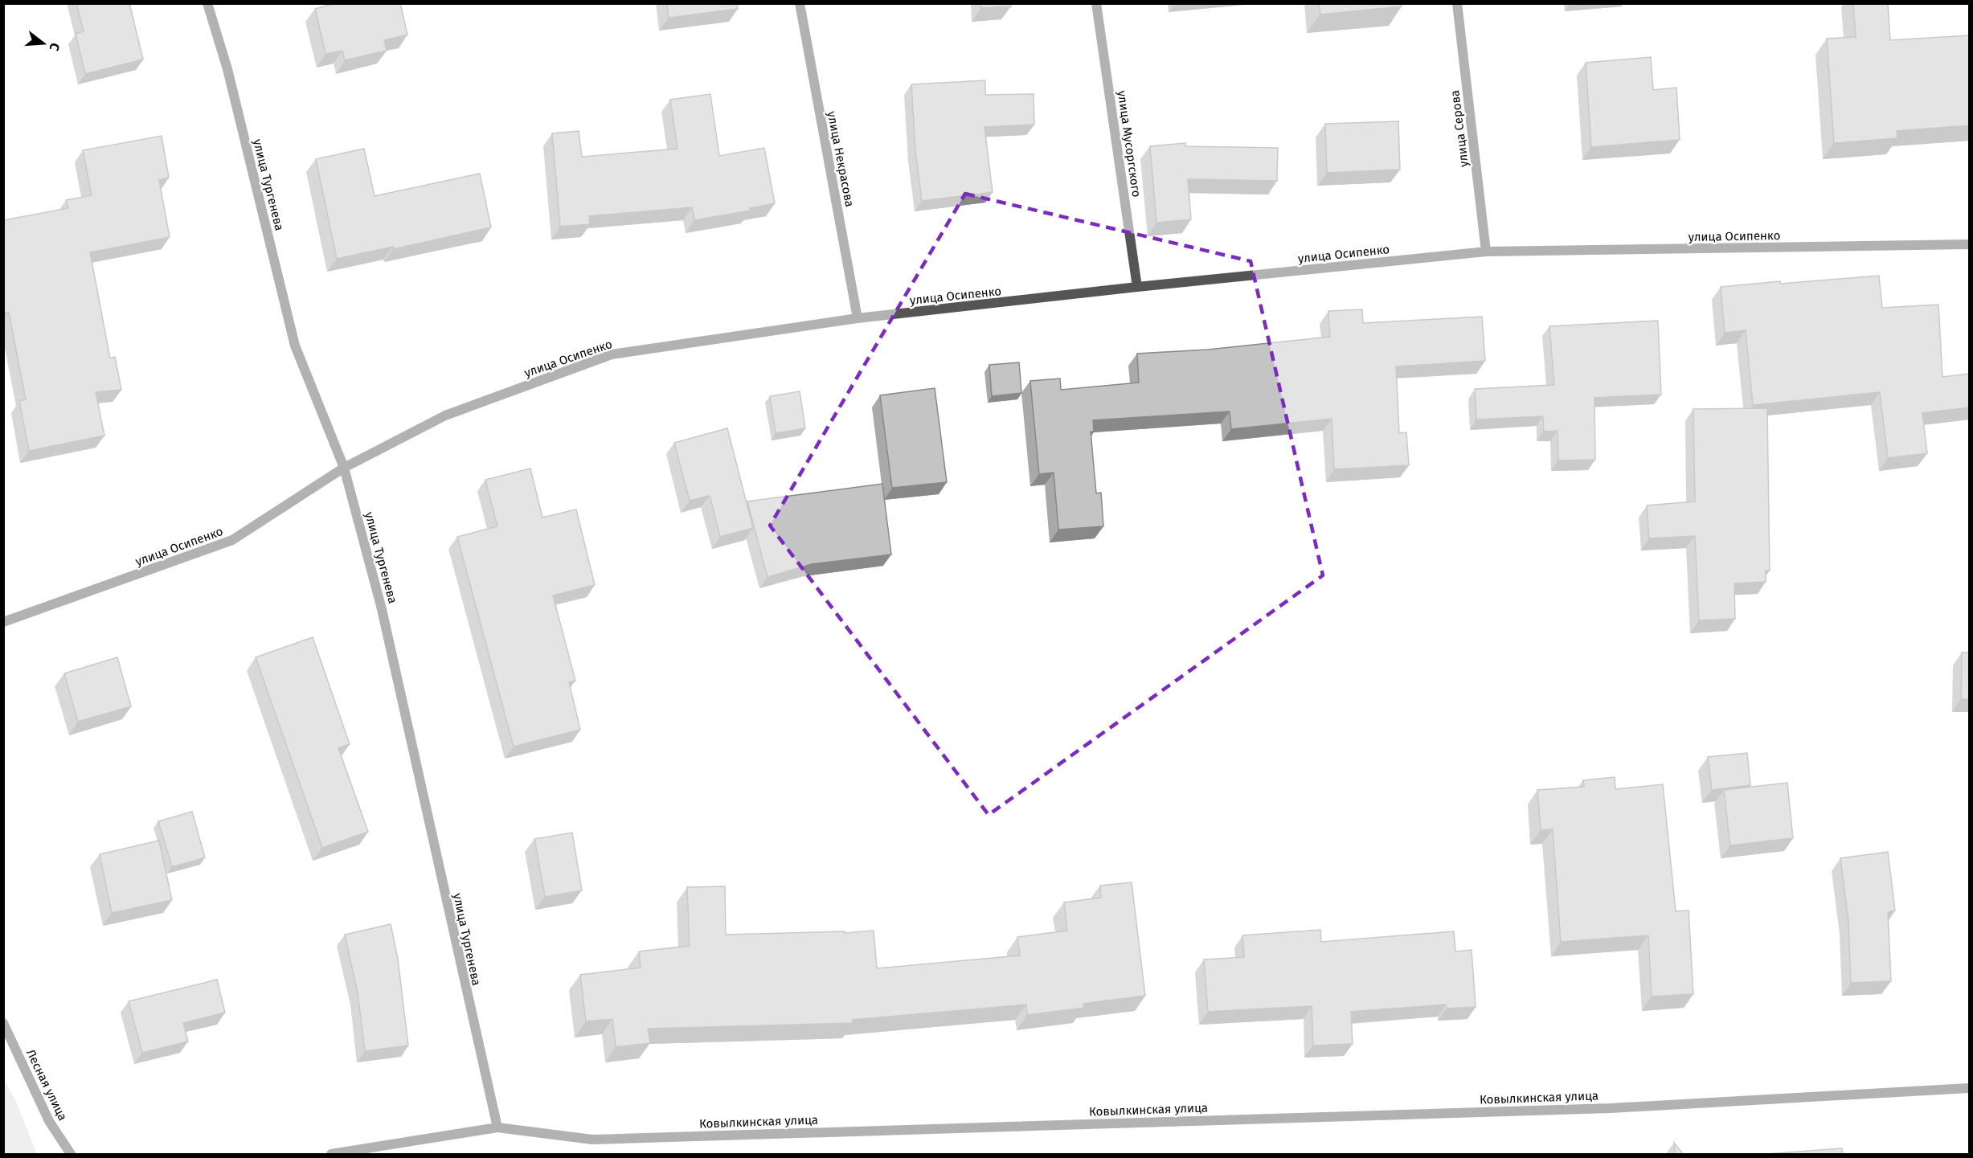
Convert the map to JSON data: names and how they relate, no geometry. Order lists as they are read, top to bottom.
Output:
{
  "streets": {
    "street": [
      "улица Серова",
      "улица Мусоргского",
      "улица Некрасова",
      "улица Тургенева",
      "улица Осипенко",
      "Лесная улица",
      "Ковылкинская улица"
    ]
  },
  "crossings": [
    ["улица Серова", "улица Осипенко"],
    ["улица Мусоргского", "улица Осипенко"],
    ["улица Некрасова", "улица Осипенко"],
    ["улица Тургенева", "улица Осипенко"],
    ["улица Тургенева", "Ковылкинская улица"]
  ],
  "north": "right"
}
